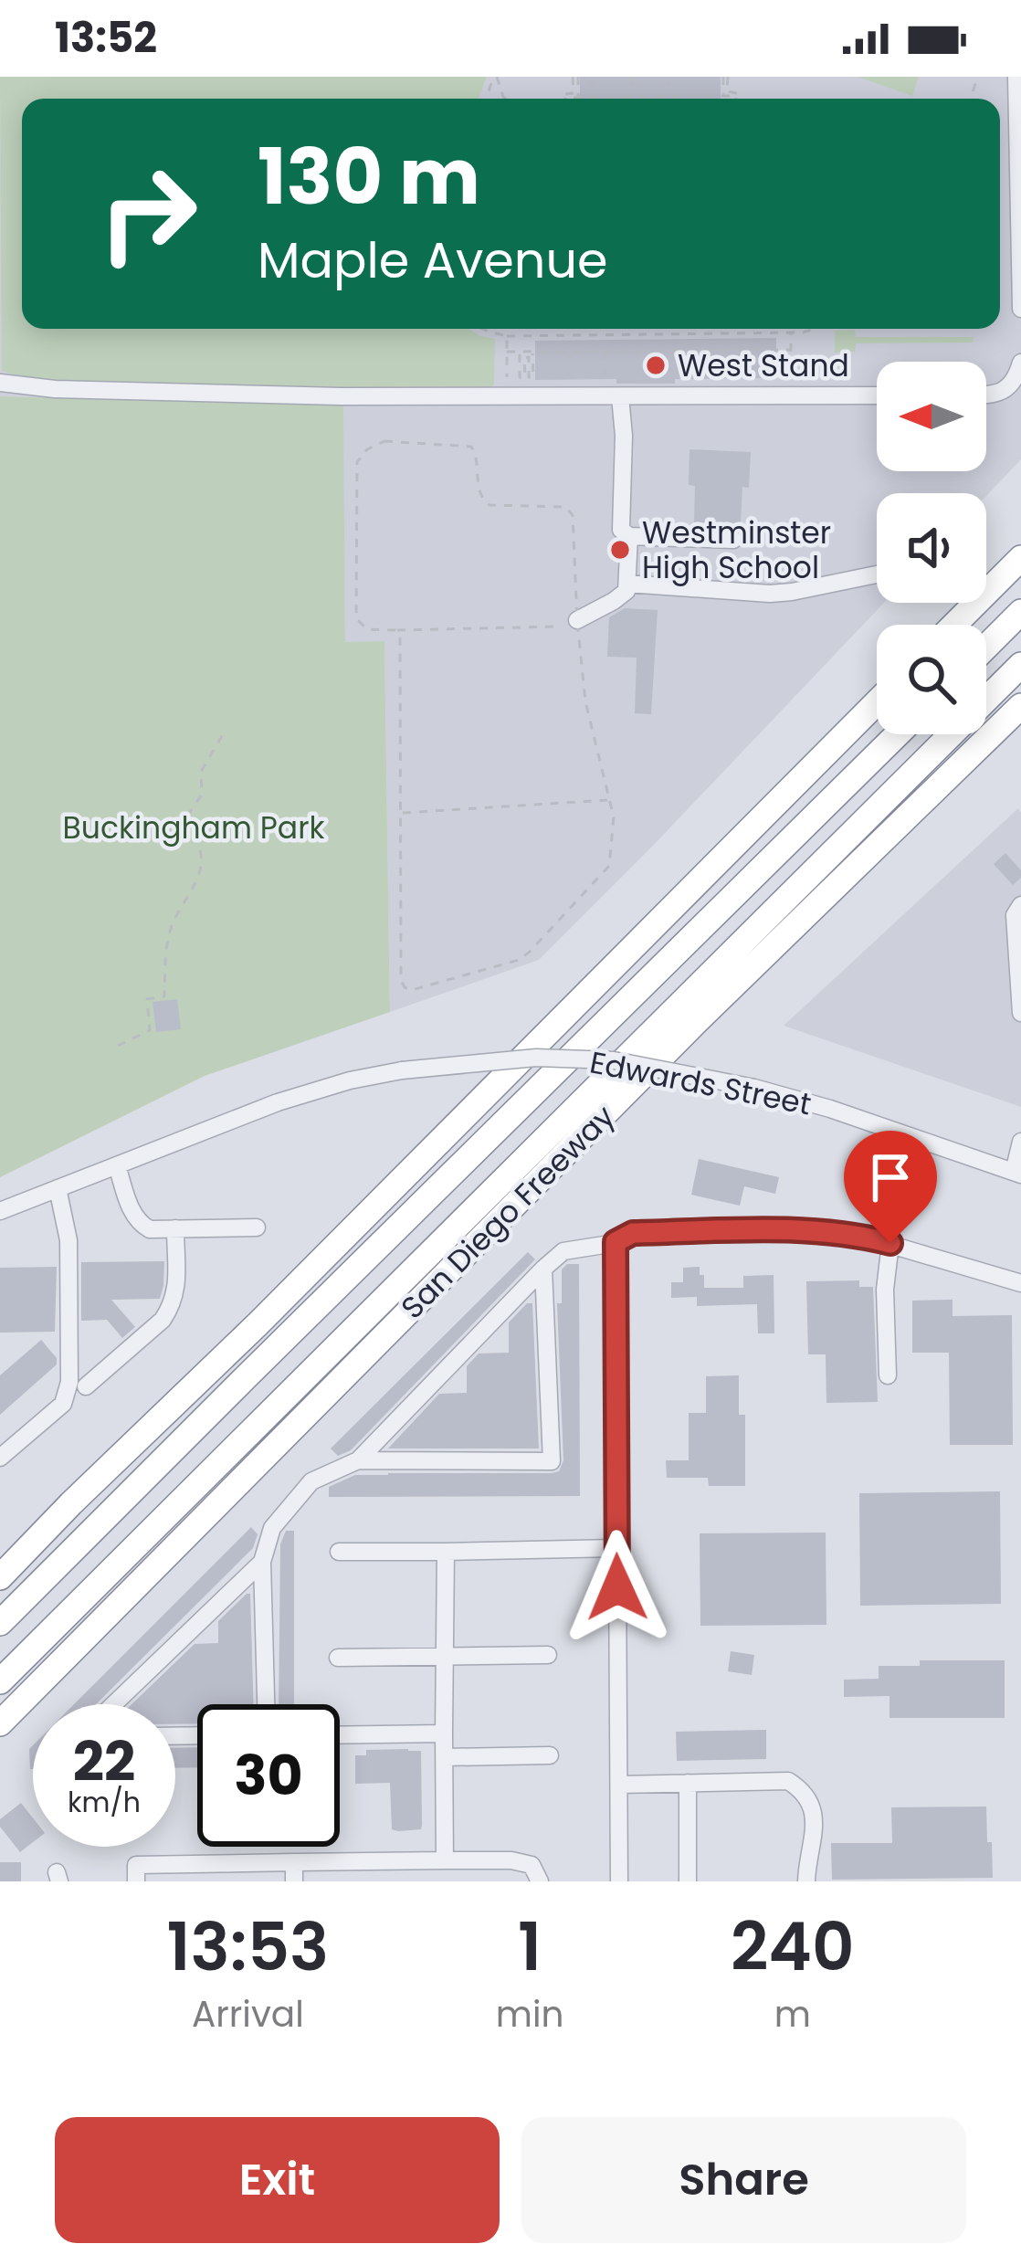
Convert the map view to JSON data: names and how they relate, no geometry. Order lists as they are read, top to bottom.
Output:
{
  "streets": {
    "highway": ["San Diego Freeway"],
    "street": ["Edwards Street"]
  },
  "parks": ["Buckingham Park"],
  "places": ["West Stand", "Westminster High School"],
  "north": "left",
  "page": {
    "status": "13:52",
    "turn": ["130 m", "Maple Avenue"],
    "speed": "22 km/h",
    "limit": "30",
    "eta": [
      "13:53",
      "Arrival",
      "1",
      "min",
      "240",
      "m"
    ],
    "buttons": ["Exit", "Share"]
  }
}
